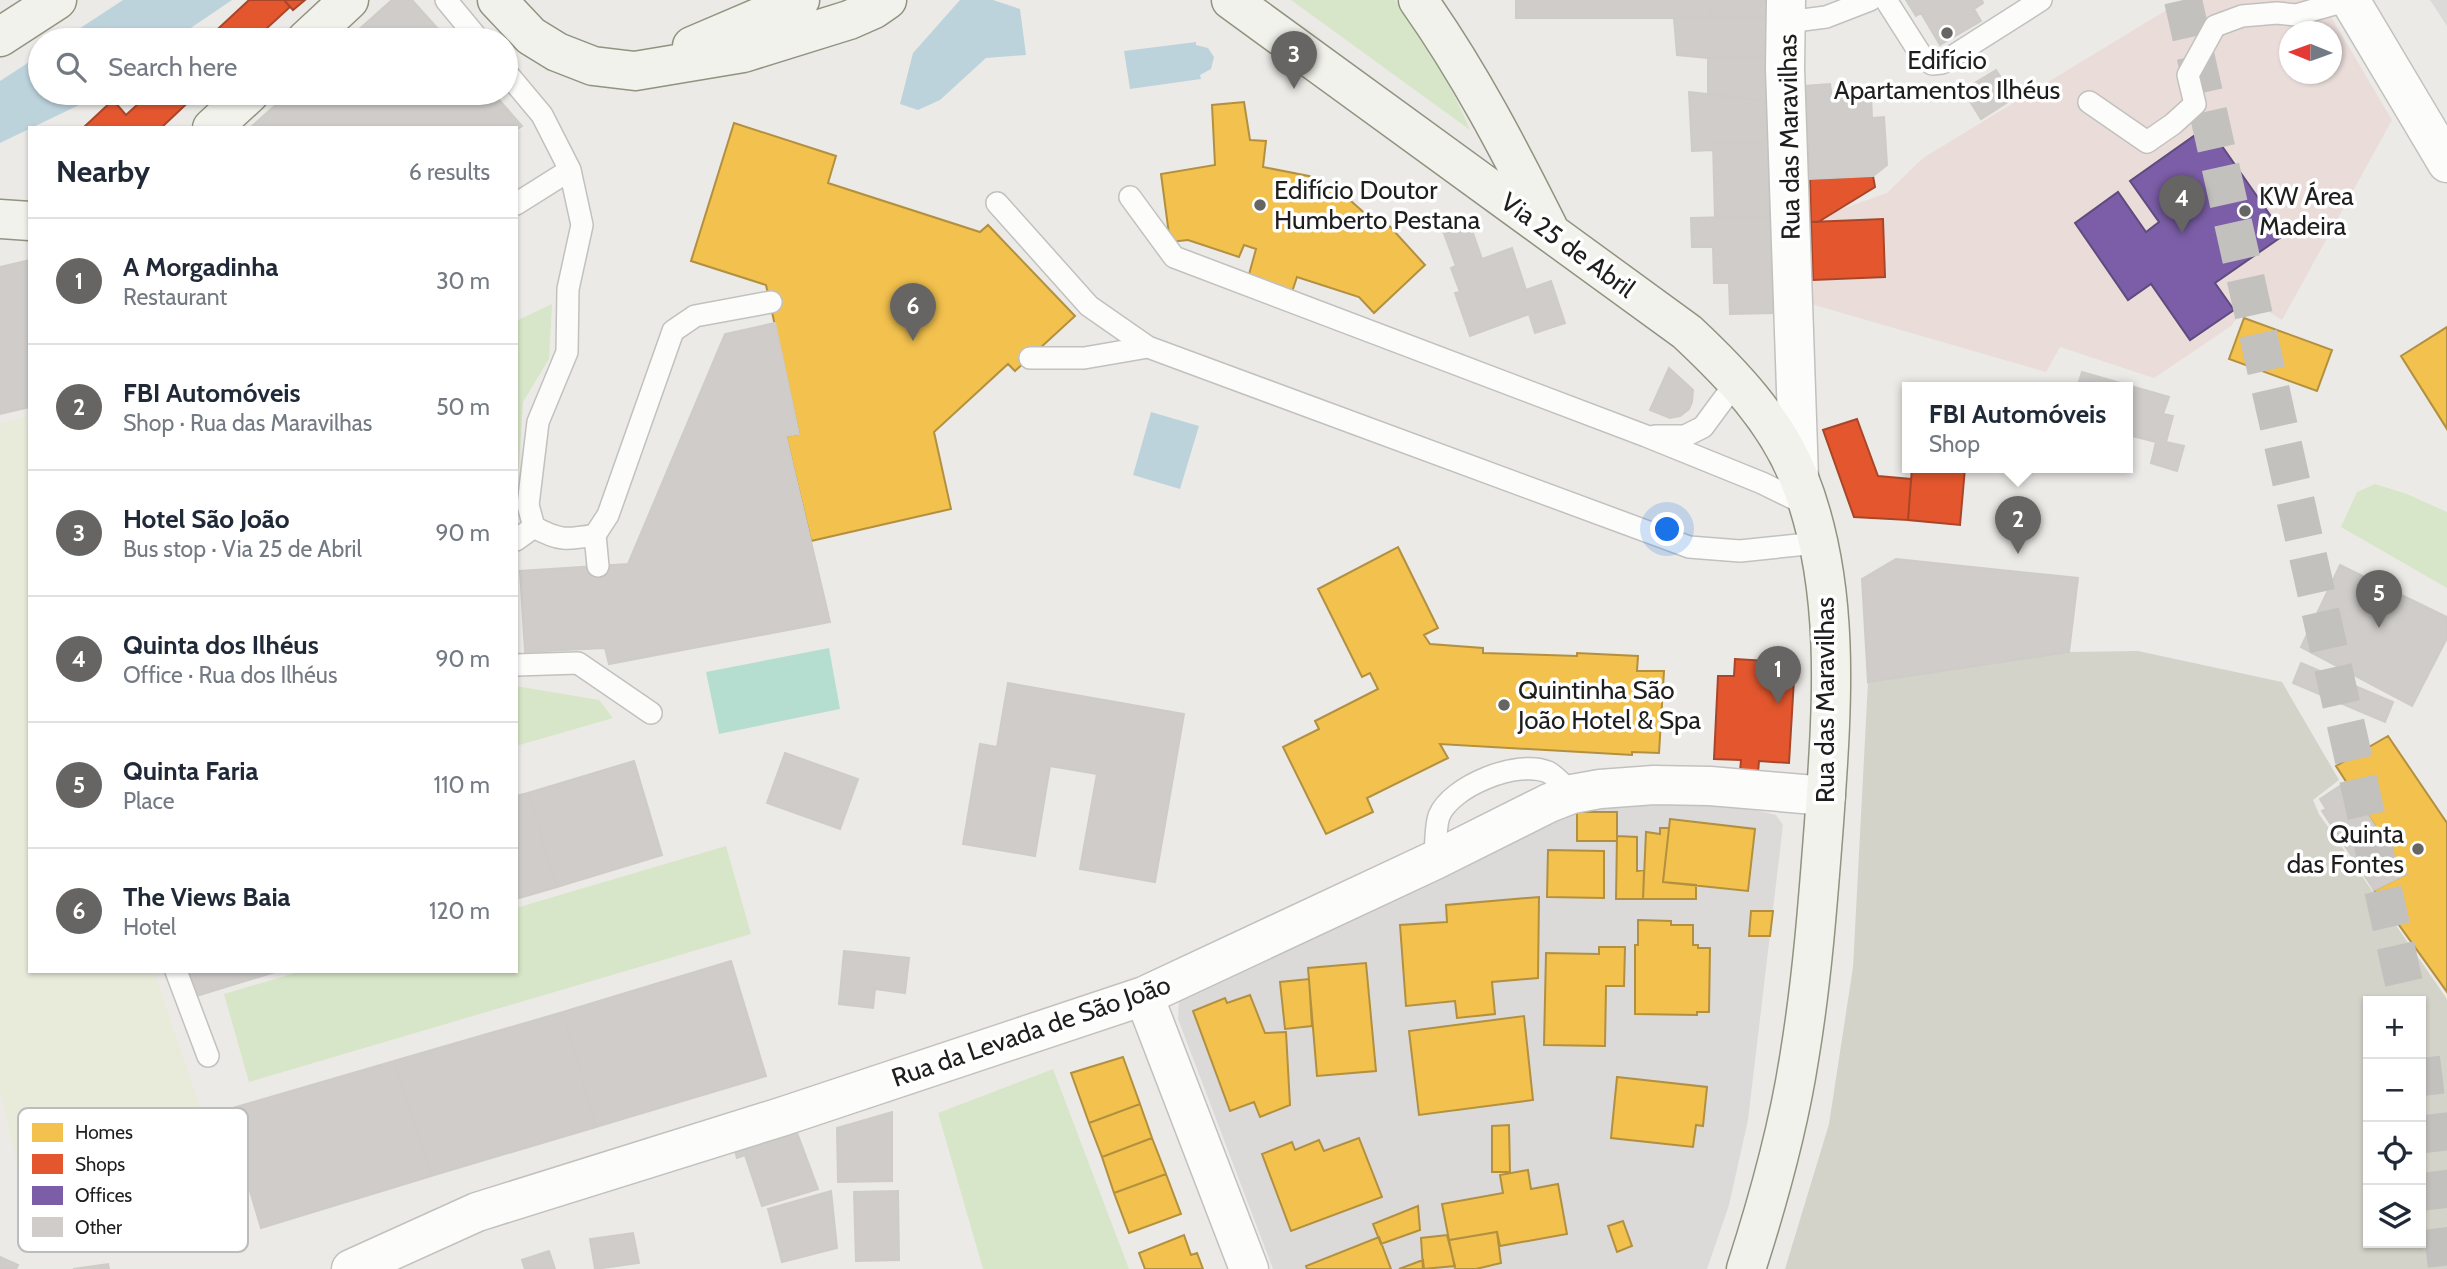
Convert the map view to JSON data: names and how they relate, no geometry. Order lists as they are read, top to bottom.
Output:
{
  "streets": {
    "main road": ["Rua das Maravilhas", "Via 25 de Abril"],
    "street": ["Rua da Levada de São João"]
  },
  "crossings": [
    ["Rua das Maravilhas", "Via 25 de Abril"],
    ["Rua das Maravilhas", "Rua da Levada de São João"]
  ],
  "places": [
    "Edifício Apartamentos Ilhéus",
    "Edifício Doutor Humberto Pestana",
    "KW Área Madeira",
    "Quintinha São João Hotel & Spa",
    "Quinta das Fontes"
  ],
  "legend": [
    "Homes",
    "Shops",
    "Offices",
    "Other"
  ],
  "north": "left",
  "page": {
    "search": "Search here",
    "pins": [
      "3",
      "4",
      "6",
      "2",
      "5",
      "1"
    ],
    "heading": ["Nearby", "6 results"],
    "list": [
      {
        "mark": "1",
        "name": "A Morgadinha",
        "note": "Restaurant",
        "value": "30 m"
      },
      {
        "mark": "2",
        "name": "FBI Automóveis",
        "note": "Shop · Rua das Maravilhas",
        "value": "50 m"
      },
      {
        "mark": "3",
        "name": "Hotel São João",
        "note": "Bus stop · Via 25 de Abril",
        "value": "90 m"
      },
      {
        "mark": "4",
        "name": "Quinta dos Ilhéus",
        "note": "Office · Rua dos Ilhéus",
        "value": "90 m"
      },
      {
        "mark": "5",
        "name": "Quinta Faria",
        "note": "Place",
        "value": "110 m"
      },
      {
        "mark": "6",
        "name": "The Views Baia",
        "note": "Hotel",
        "value": "120 m"
      }
    ],
    "popup": ["FBI Automóveis", "Shop"],
    "map_buttons": ["+", "−"]
  }
}
